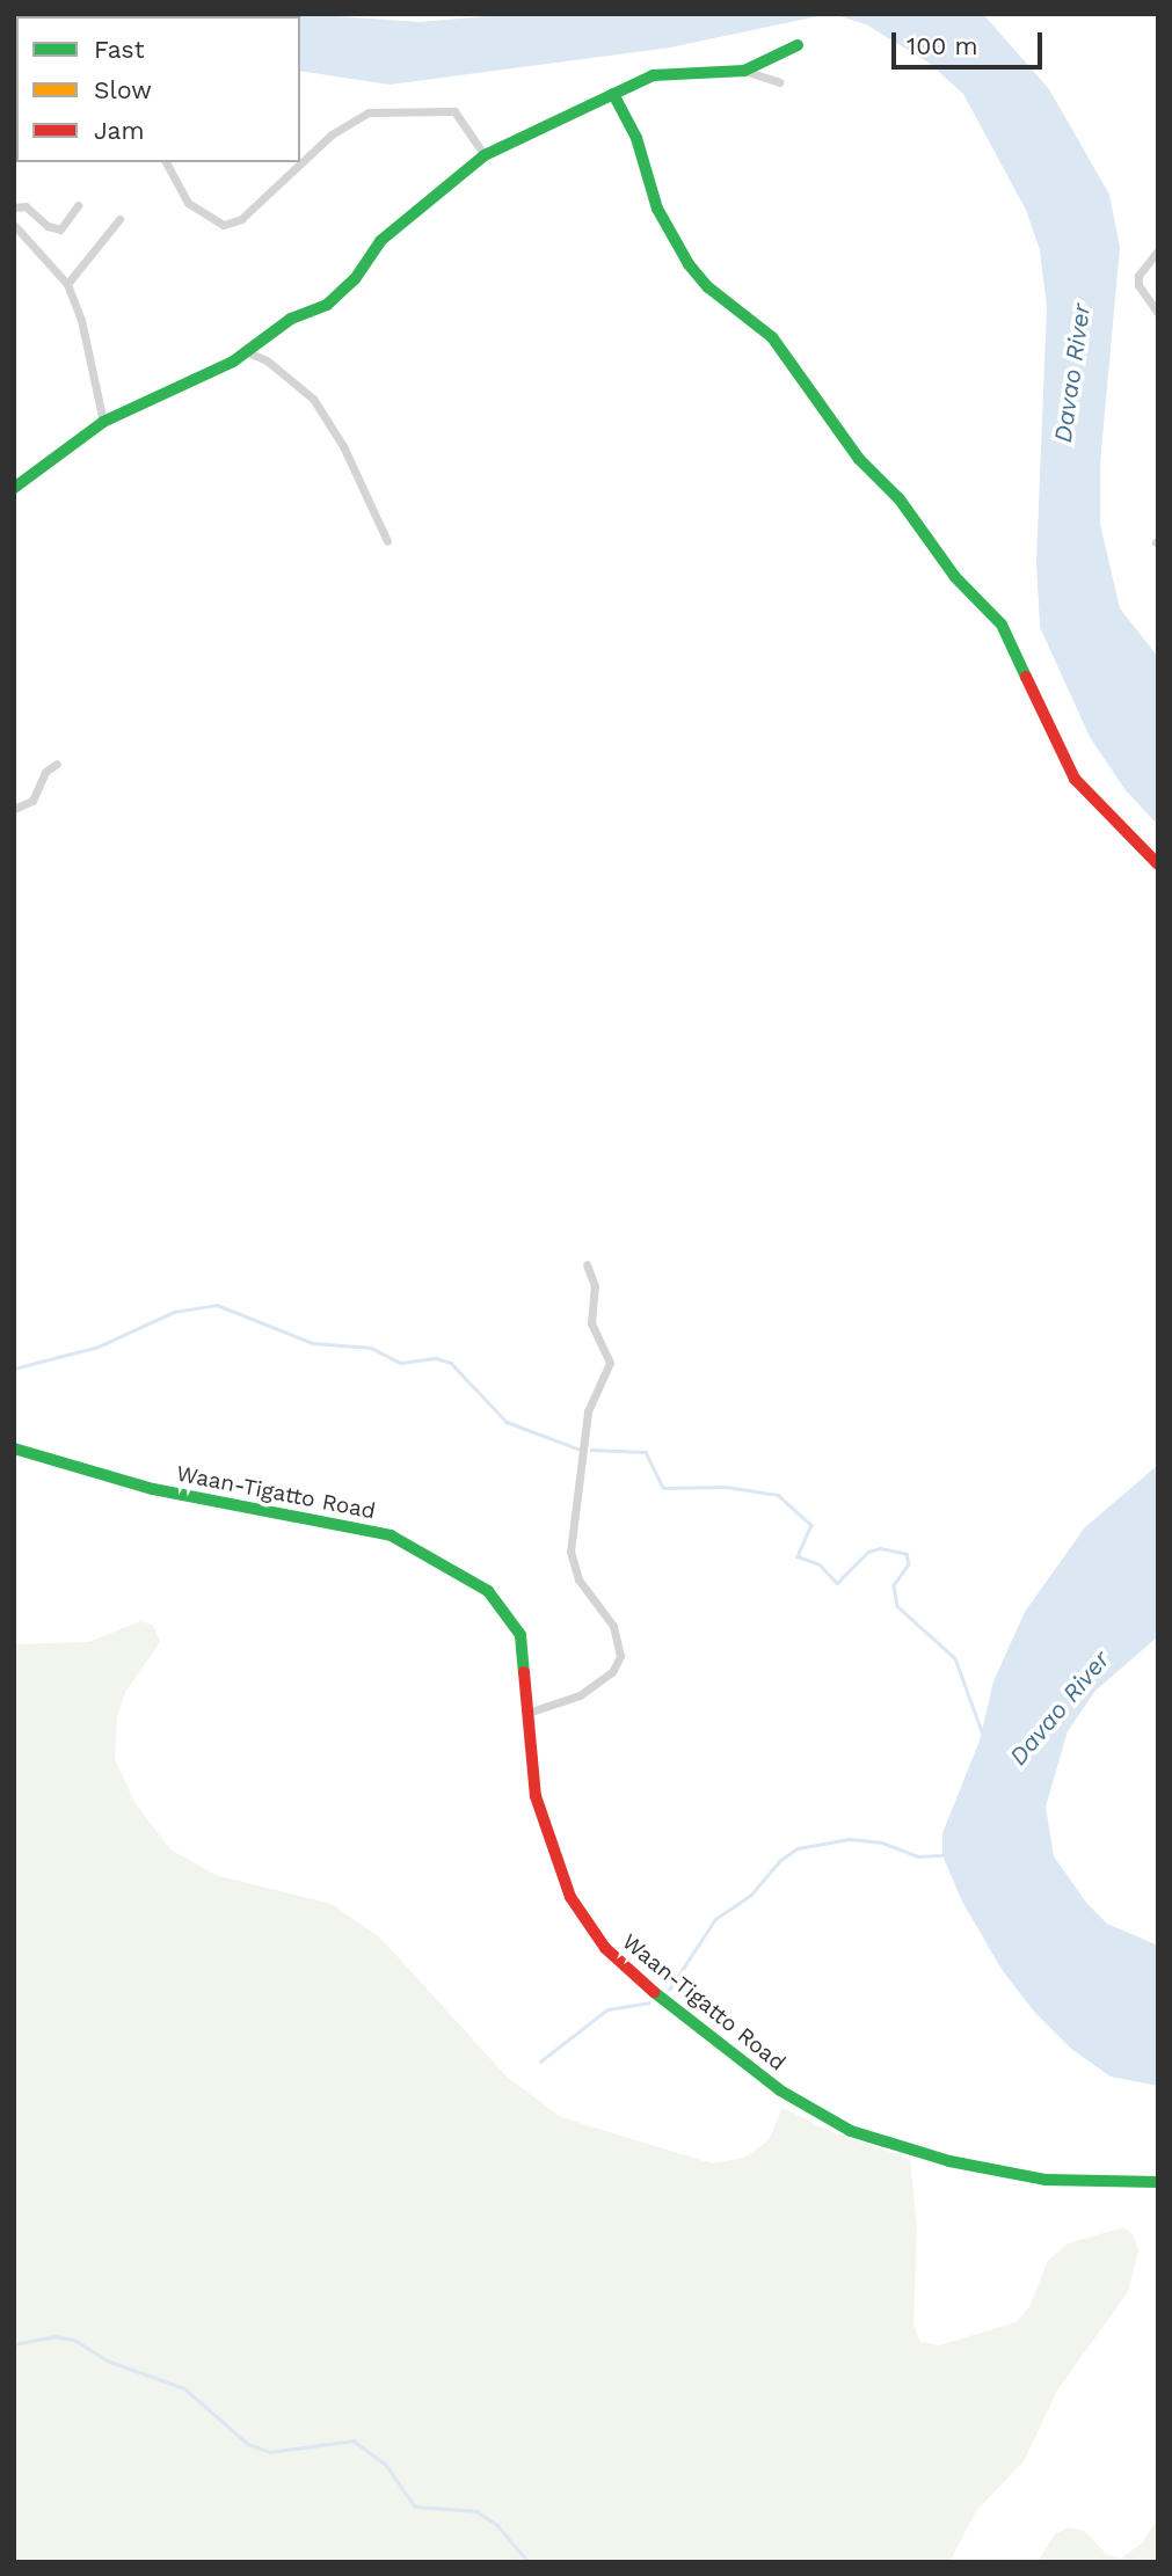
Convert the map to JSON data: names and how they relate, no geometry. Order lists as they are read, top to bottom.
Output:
{
  "streets": {
    "street": ["Waan-Tigatto Road"]
  },
  "water": ["Davao River"],
  "legend": ["Fast", "Slow", "Jam"],
  "scale_bar": "100 m"
}
